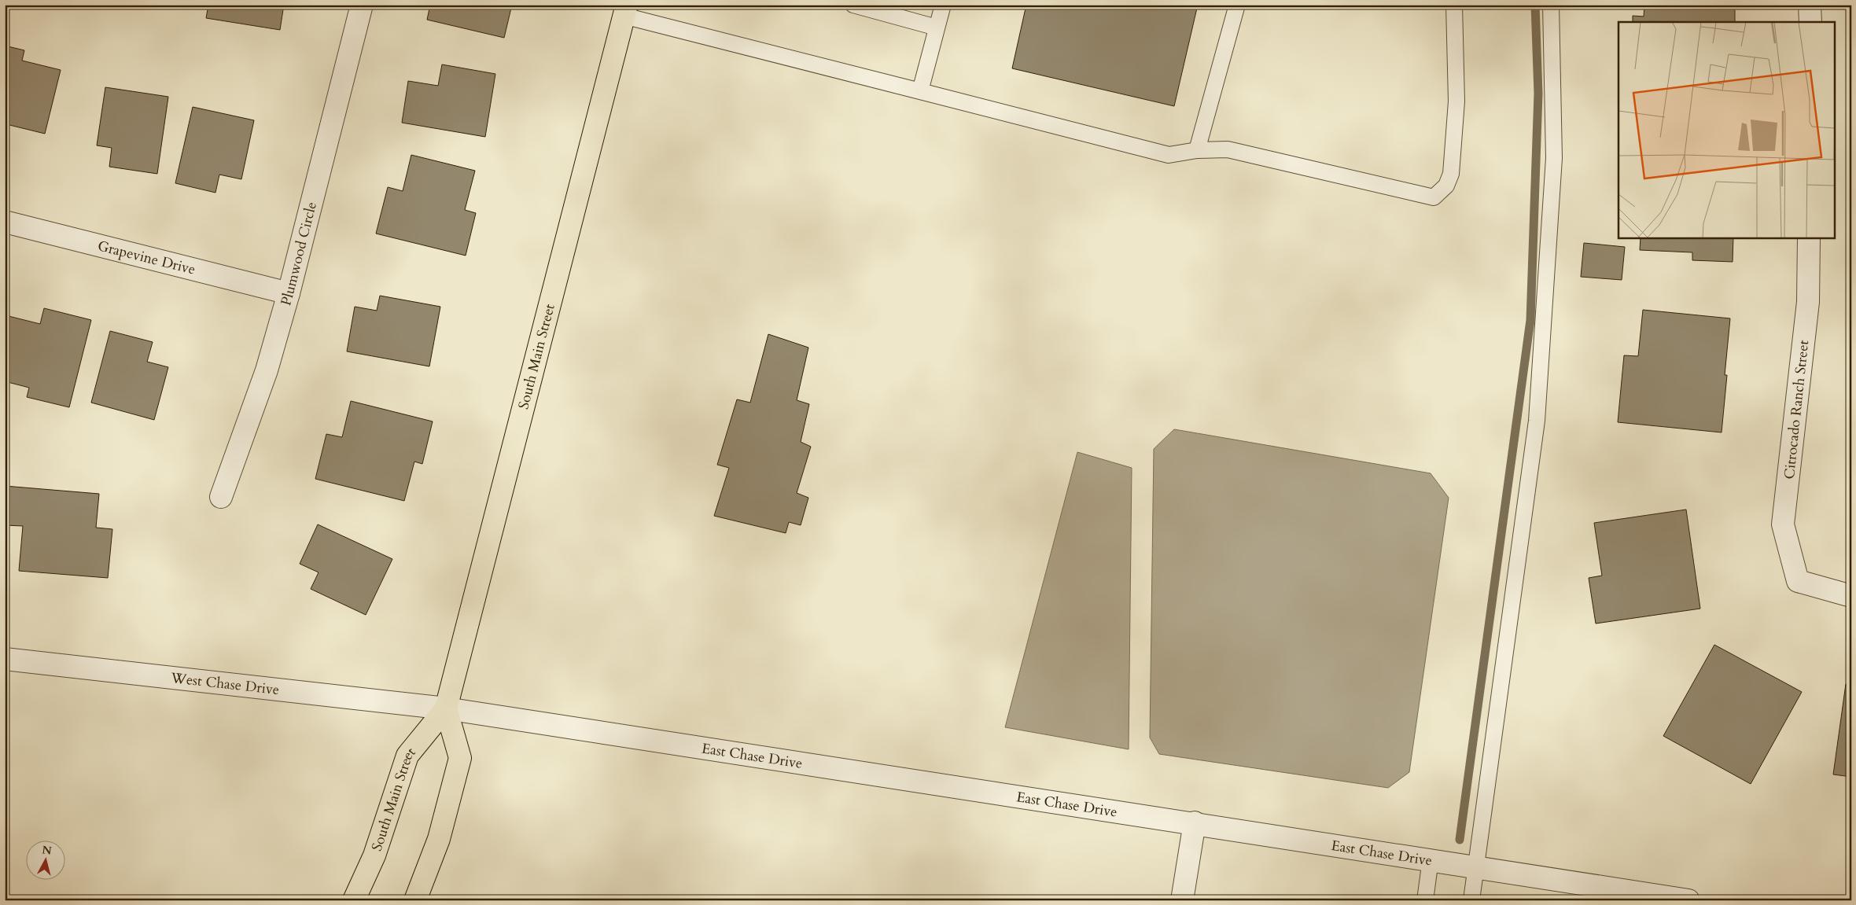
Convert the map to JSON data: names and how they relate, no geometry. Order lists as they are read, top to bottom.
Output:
{
  "streets": {
    "main road": ["South Main Street"],
    "street": [
      "Plumwood Circle",
      "Grapevine Drive",
      "Citrocado Ranch Street",
      "West Chase Drive",
      "East Chase Drive"
    ]
  },
  "crossings": [
    ["Plumwood Circle", "Grapevine Drive"],
    ["South Main Street", "West Chase Drive"],
    ["South Main Street", "East Chase Drive"],
    ["West Chase Drive", "East Chase Drive"]
  ],
  "north": "top"
}
